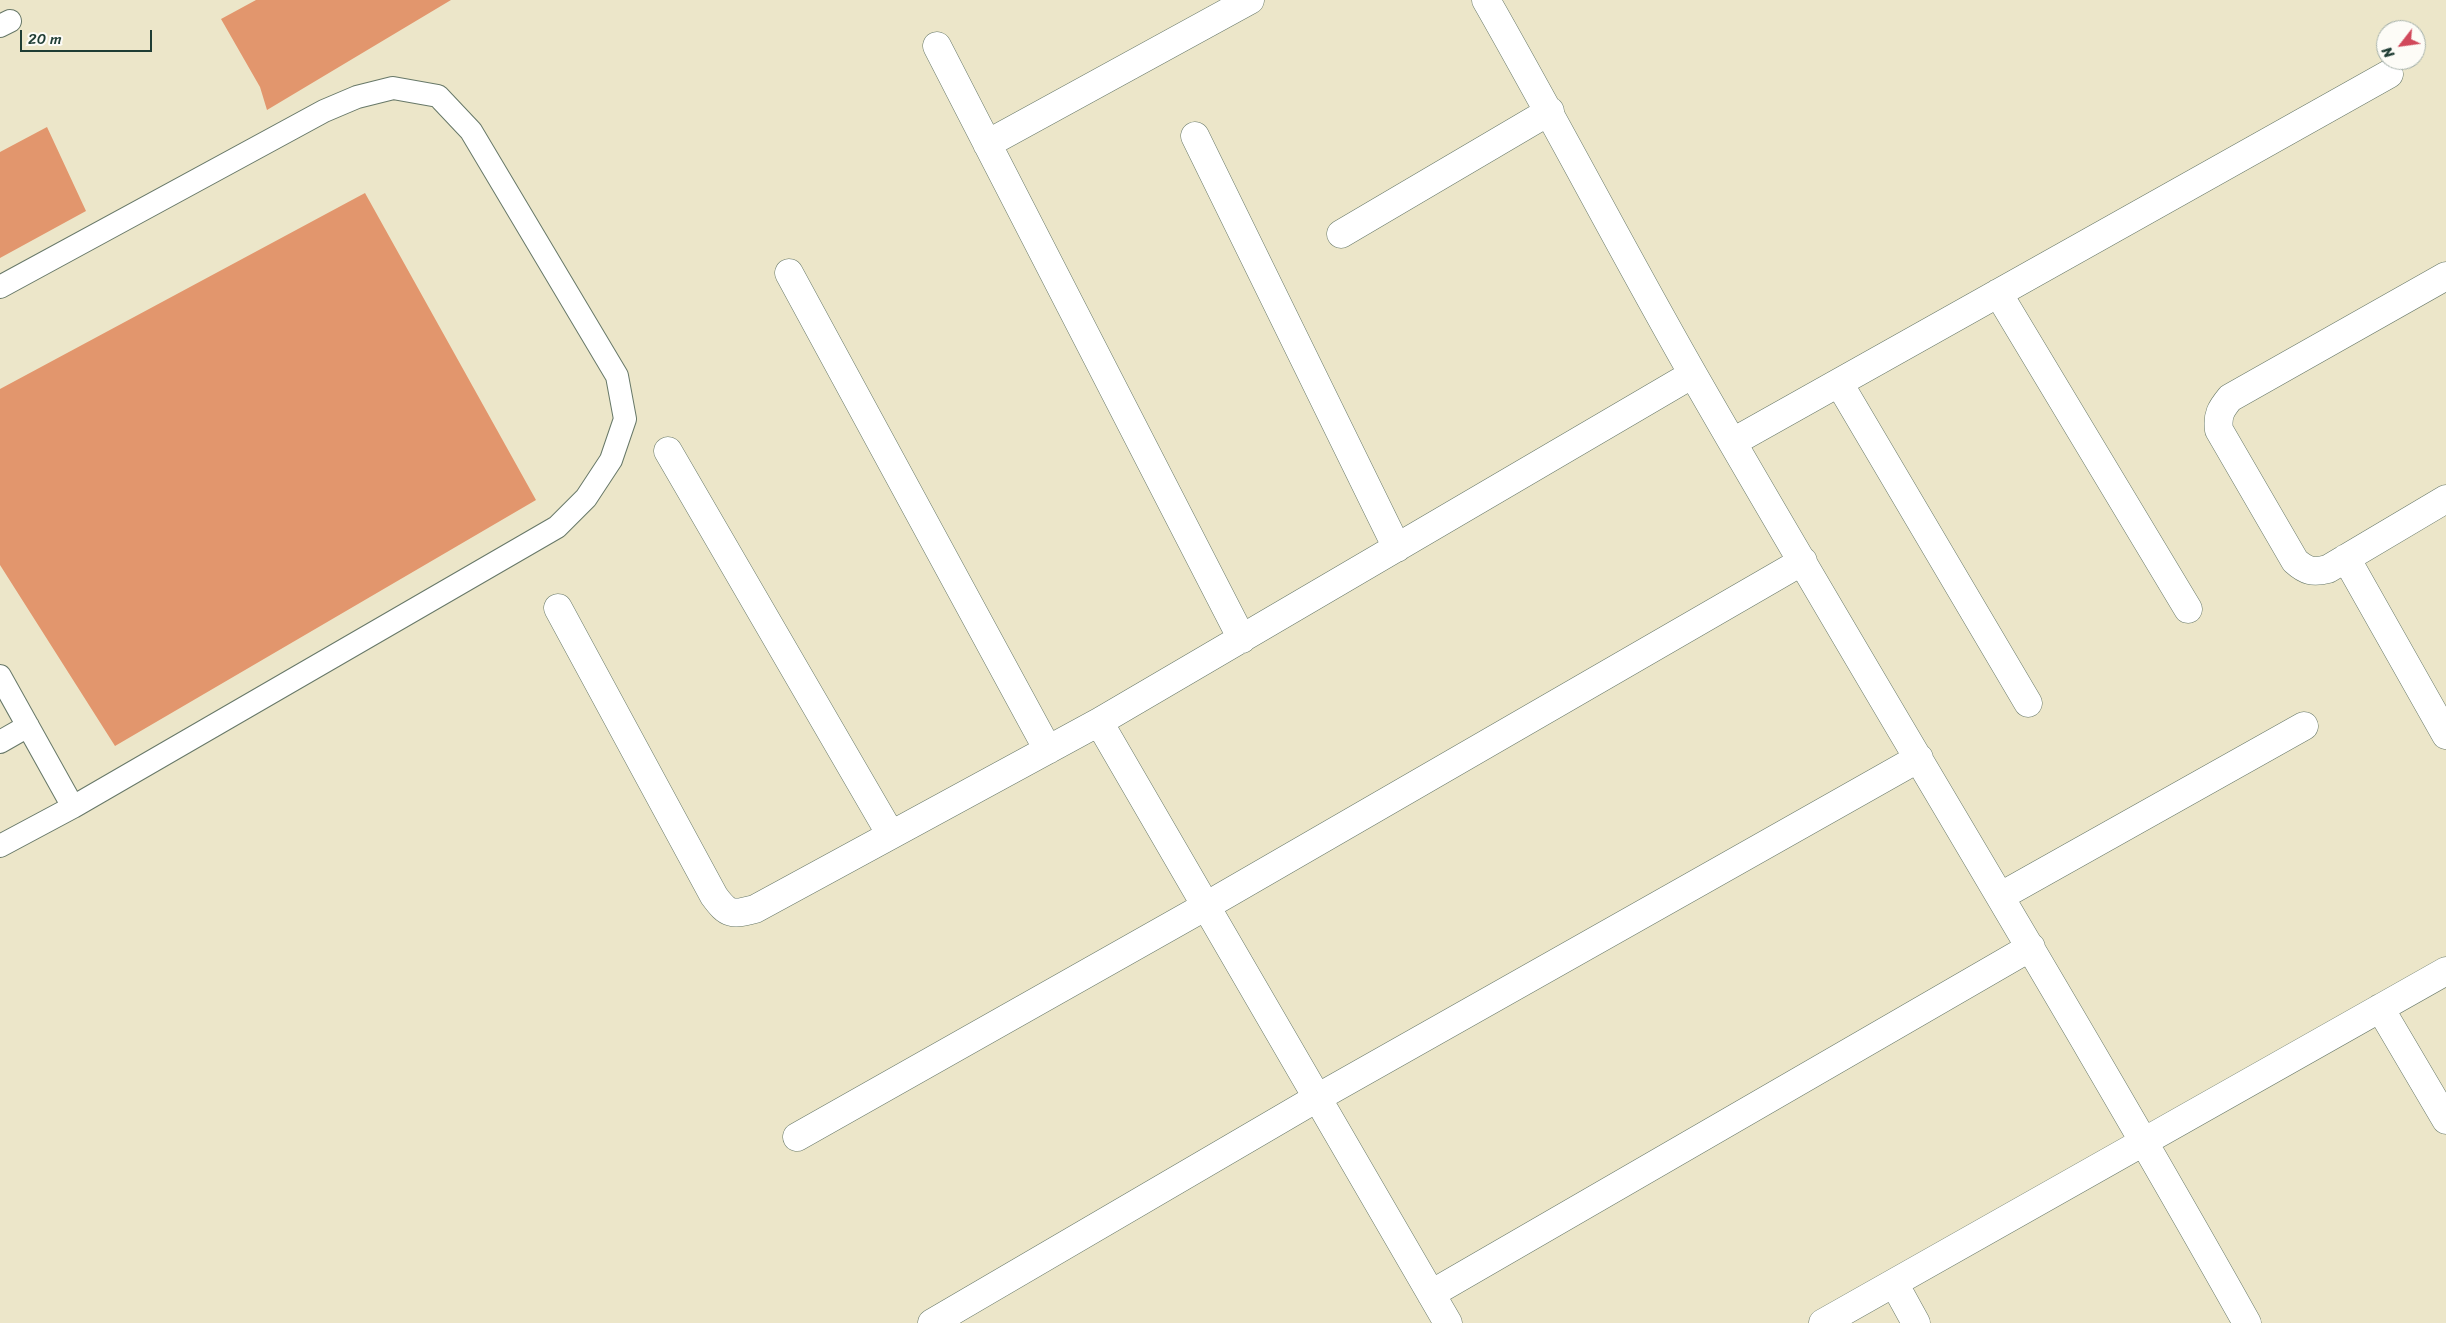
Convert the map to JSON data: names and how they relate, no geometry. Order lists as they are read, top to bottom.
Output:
{
  "scale_bar": "20 m",
  "north": "bottom left"
}
